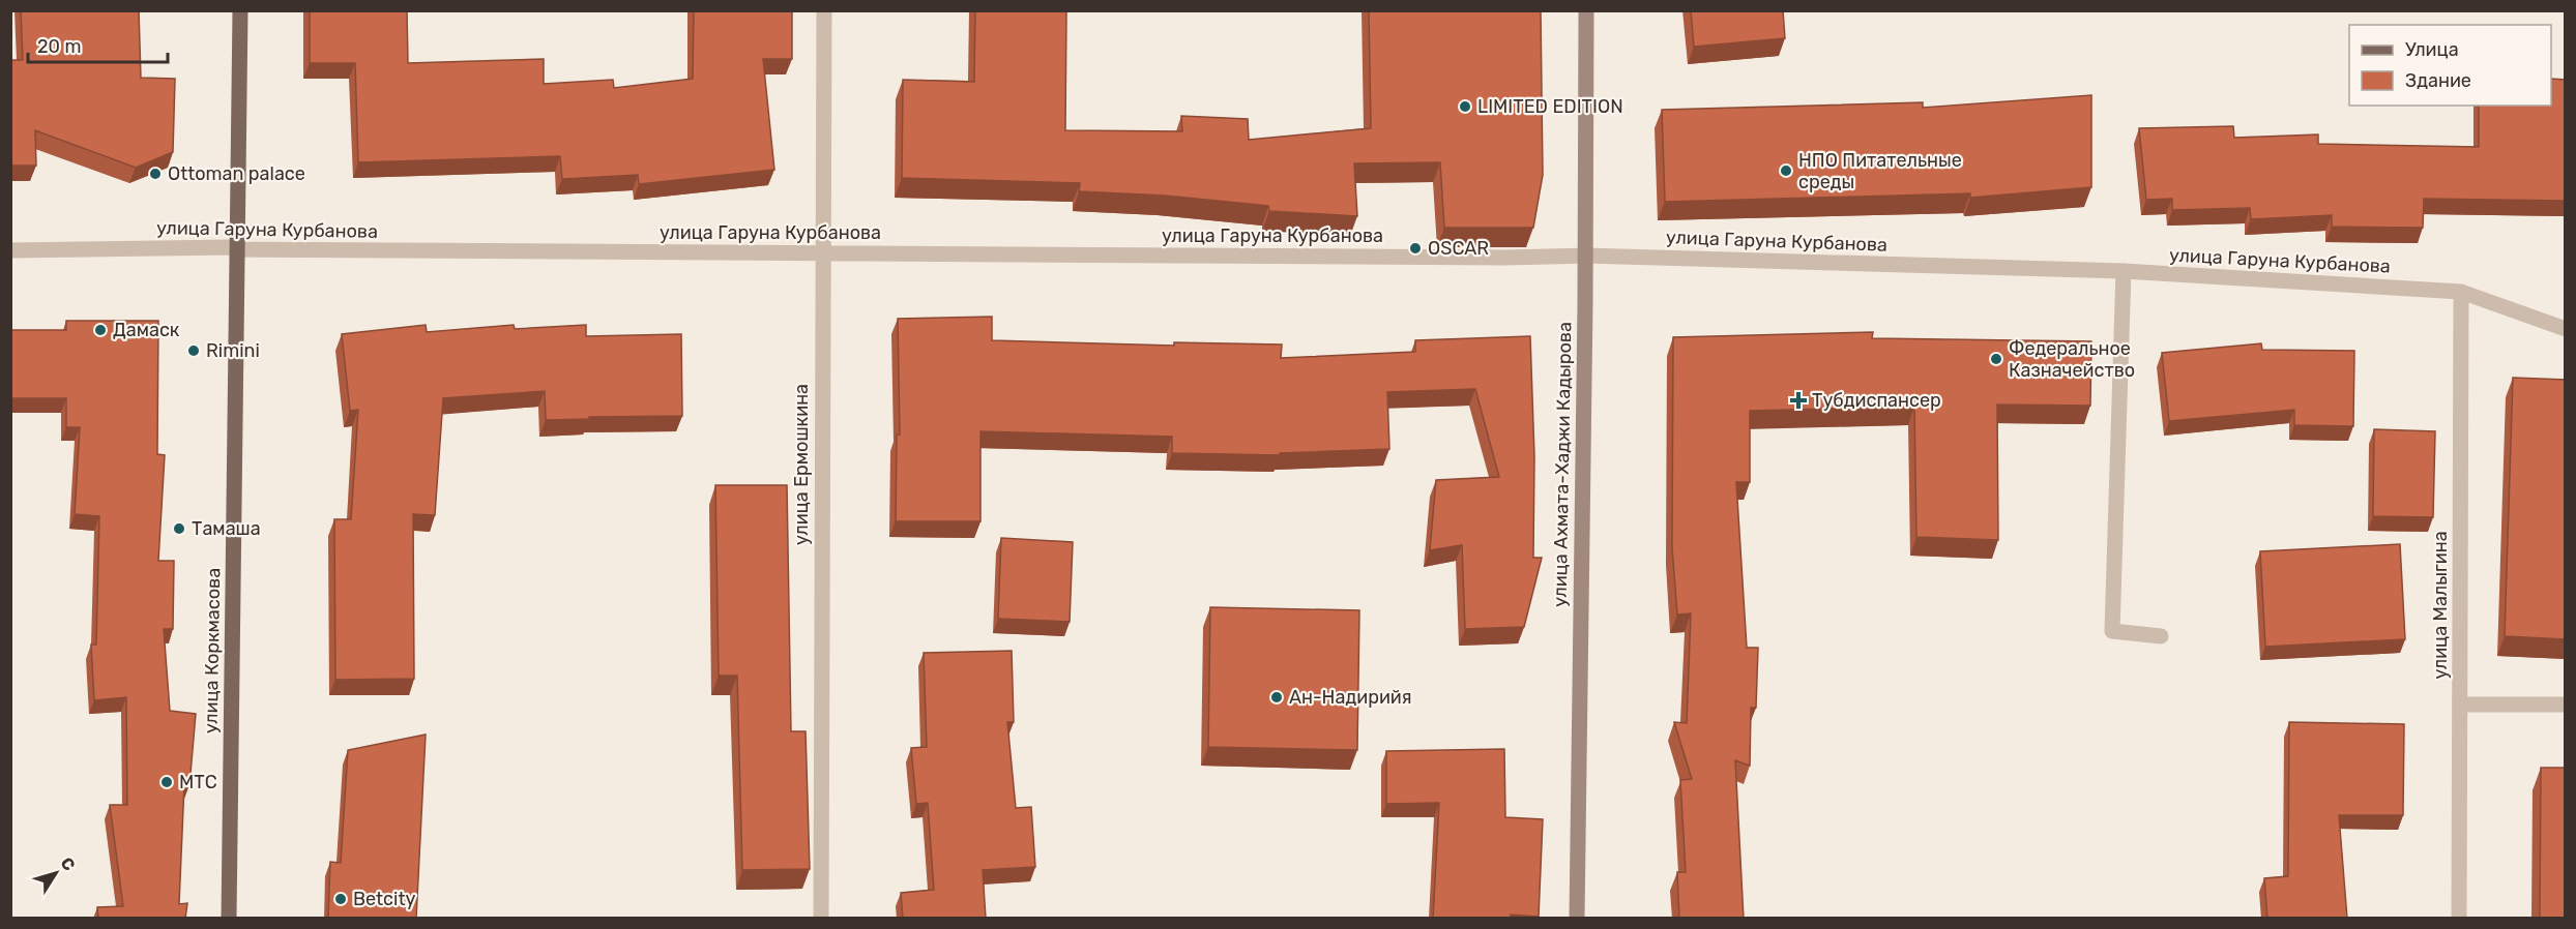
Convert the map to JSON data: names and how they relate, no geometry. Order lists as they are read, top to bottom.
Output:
{
  "streets": {
    "main road": ["улица Ахмата-Хаджи Кадырова", "улица Коркмасова"],
    "street": ["улица Гаруна Курбанова", "улица Ермошкина", "улица Малыгина"]
  },
  "crossings": [
    ["улица Гаруна Курбанова", "улица Ермошкина"],
    ["улица Гаруна Курбанова", "улица Ахмата-Хаджи Кадырова"],
    ["улица Гаруна Курбанова", "улица Малыгина"],
    ["улица Гаруна Курбанова", "улица Коркмасова"]
  ],
  "places": {
    "other": [
      "LIMITED EDITION",
      "НПО Питательные среды",
      "Ottoman palace",
      "OSCAR",
      "Дамаск",
      "Rimini",
      "Федеральное Казначейство",
      "Тамаша",
      "Ан-Надирийя",
      "МТС",
      "Betcity"
    ],
    "health": ["Тубдиспансер"]
  },
  "legend": ["Улица", "Здание"],
  "scale_bar": "20 m",
  "north": "top right"
}
